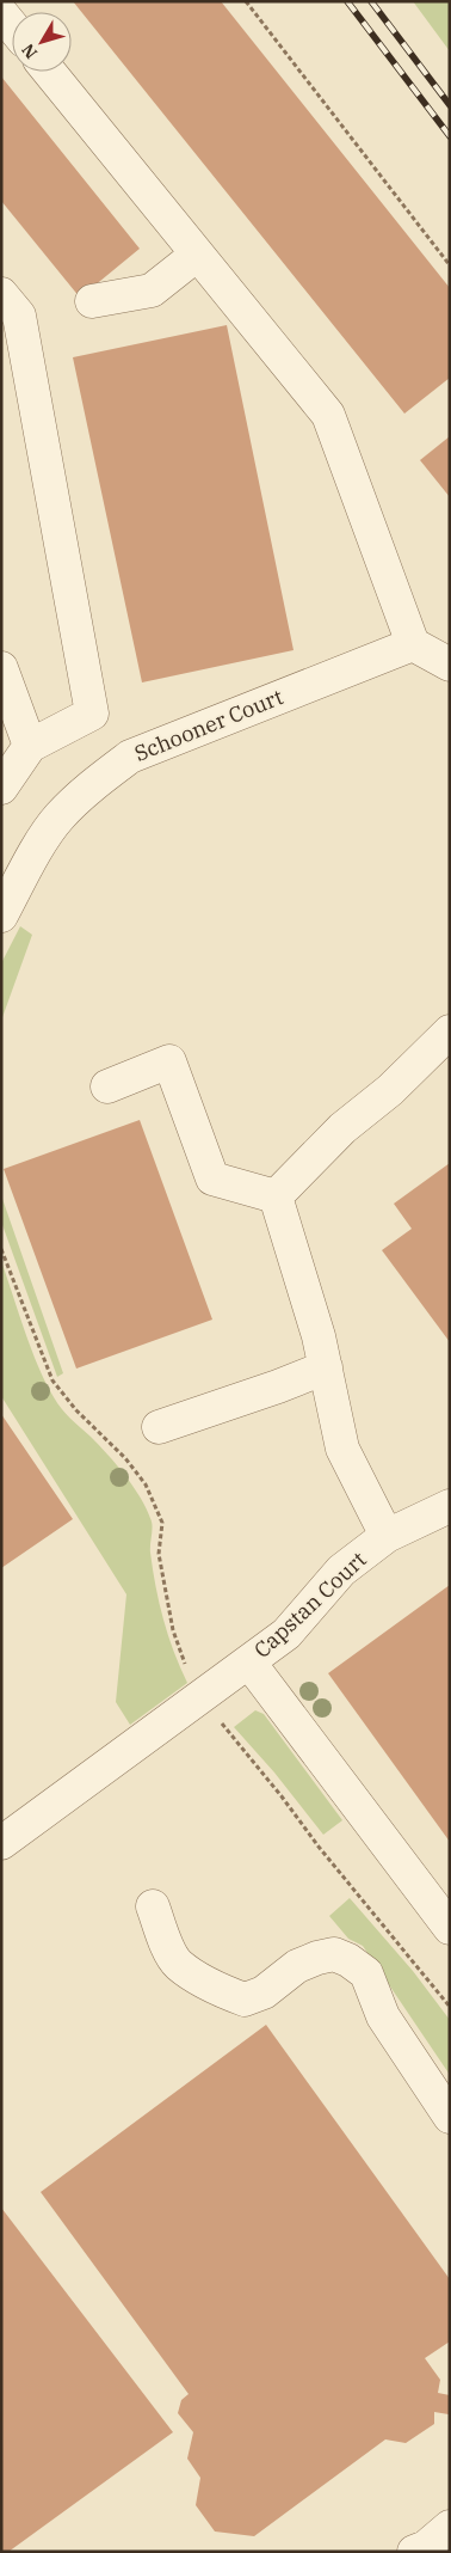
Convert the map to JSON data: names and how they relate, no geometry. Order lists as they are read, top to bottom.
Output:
{
  "streets": {
    "street": ["Schooner Court", "Capstan Court"]
  },
  "north": "bottom left"
}
